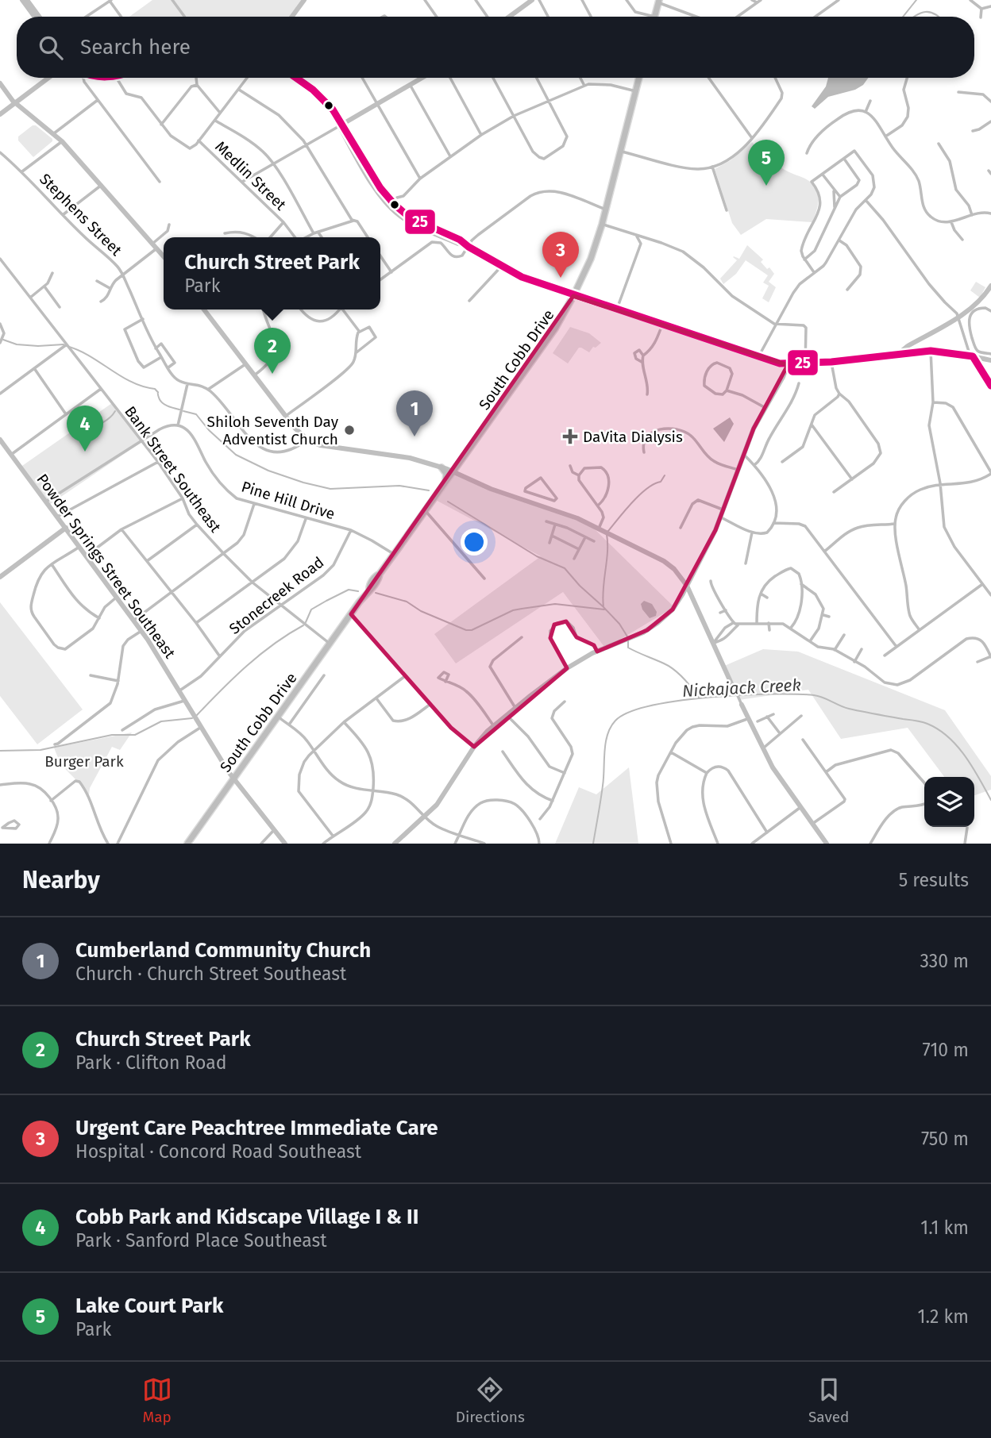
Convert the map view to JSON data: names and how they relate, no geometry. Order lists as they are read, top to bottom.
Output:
{
  "streets": {
    "main road": ["South Cobb Drive"],
    "street": [
      "Medlin Street",
      "Stephens Street",
      "Bank Street Southeast",
      "Pine Hill Drive",
      "Powder Springs Street Southeast",
      "Stonecreek Road"
    ]
  },
  "crossings": [
    ["South Cobb Drive", "Bank Street Southeast"],
    ["South Cobb Drive", "Pine Hill Drive"],
    ["South Cobb Drive", "Powder Springs Street Southeast"],
    ["Bank Street Southeast", "Stonecreek Road"],
    ["Pine Hill Drive", "Stonecreek Road"],
    ["Powder Springs Street Southeast", "Stonecreek Road"]
  ],
  "water": ["Nickajack Creek"],
  "parks": ["Burger Park"],
  "places": {
    "other": ["Shiloh Seventh Day Adventist Church"],
    "health": ["DaVita Dialysis"]
  },
  "lines": ["transit line 25"],
  "page": {
    "search": "Search here",
    "pins": [
      "5",
      "3",
      "2",
      "1",
      "4"
    ],
    "popup": ["Church Street Park", "Park"],
    "heading": ["Nearby", "5 results"],
    "list": [
      {
        "mark": "1",
        "name": "Cumberland Community Church",
        "note": "Church · Church Street Southeast",
        "value": "330 m"
      },
      {
        "mark": "2",
        "name": "Church Street Park",
        "note": "Park · Clifton Road",
        "value": "710 m"
      },
      {
        "mark": "3",
        "name": "Urgent Care Peachtree Immediate Care",
        "note": "Hospital · Concord Road Southeast",
        "value": "750 m"
      },
      {
        "mark": "4",
        "name": "Cobb Park and Kidscape Village I & II",
        "note": "Park · Sanford Place Southeast",
        "value": "1.1 km"
      },
      {
        "mark": "5",
        "name": "Lake Court Park",
        "note": "Park",
        "value": "1.2 km"
      }
    ],
    "nav": ["Map", "Directions", "Saved"]
  }
}
